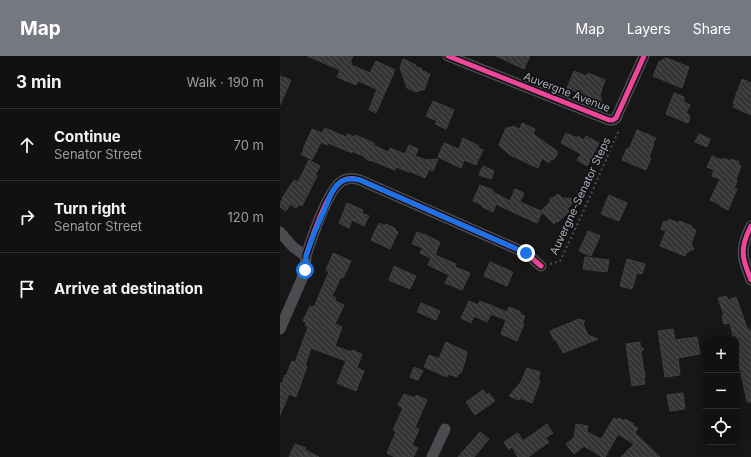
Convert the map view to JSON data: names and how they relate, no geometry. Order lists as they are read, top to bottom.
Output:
{
  "streets": {
    "street": ["Auvergne Avenue"],
    "path": ["Auvergne-Senator Steps"]
  },
  "crossings": [
    ["Auvergne Avenue", "Auvergne-Senator Steps"]
  ],
  "page": {
    "header": "Map",
    "nav": ["Map", "Layers", "Share"],
    "heading": ["3 min", "Walk · 190 m"],
    "list": [
      ["Continue", "Senator Street", "70 m"],
      ["Turn right", "Senator Street", "120 m"],
      "Arrive at destination"
    ],
    "map_buttons": ["+", "−"]
  }
}
